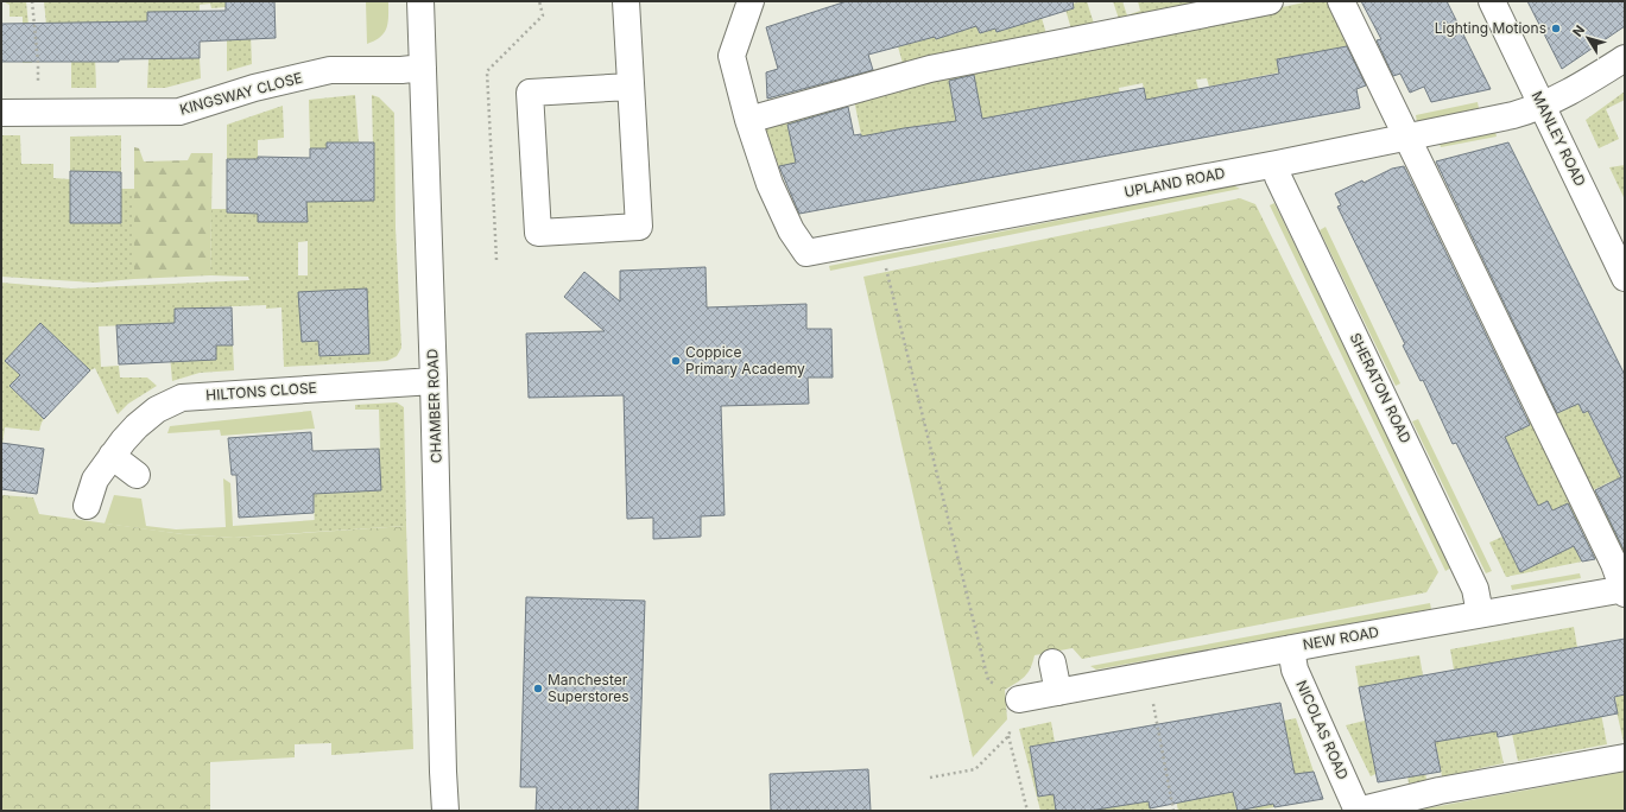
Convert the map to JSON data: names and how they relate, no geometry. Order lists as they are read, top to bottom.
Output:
{
  "streets": {
    "street": [
      "KINGSWAY CLOSE",
      "MANLEY ROAD",
      "UPLAND ROAD",
      "SHERATON ROAD",
      "HILTONS CLOSE",
      "CHAMBER ROAD",
      "NEW ROAD",
      "NICOLAS ROAD"
    ]
  },
  "crossings": [
    ["KINGSWAY CLOSE", "CHAMBER ROAD"],
    ["MANLEY ROAD", "UPLAND ROAD"],
    ["UPLAND ROAD", "SHERATON ROAD"],
    ["SHERATON ROAD", "NEW ROAD"],
    ["HILTONS CLOSE", "CHAMBER ROAD"],
    ["NEW ROAD", "NICOLAS ROAD"]
  ],
  "places": ["Lighting Motions", "Coppice Primary Academy", "Manchester Superstores"],
  "north": "top left"
}
